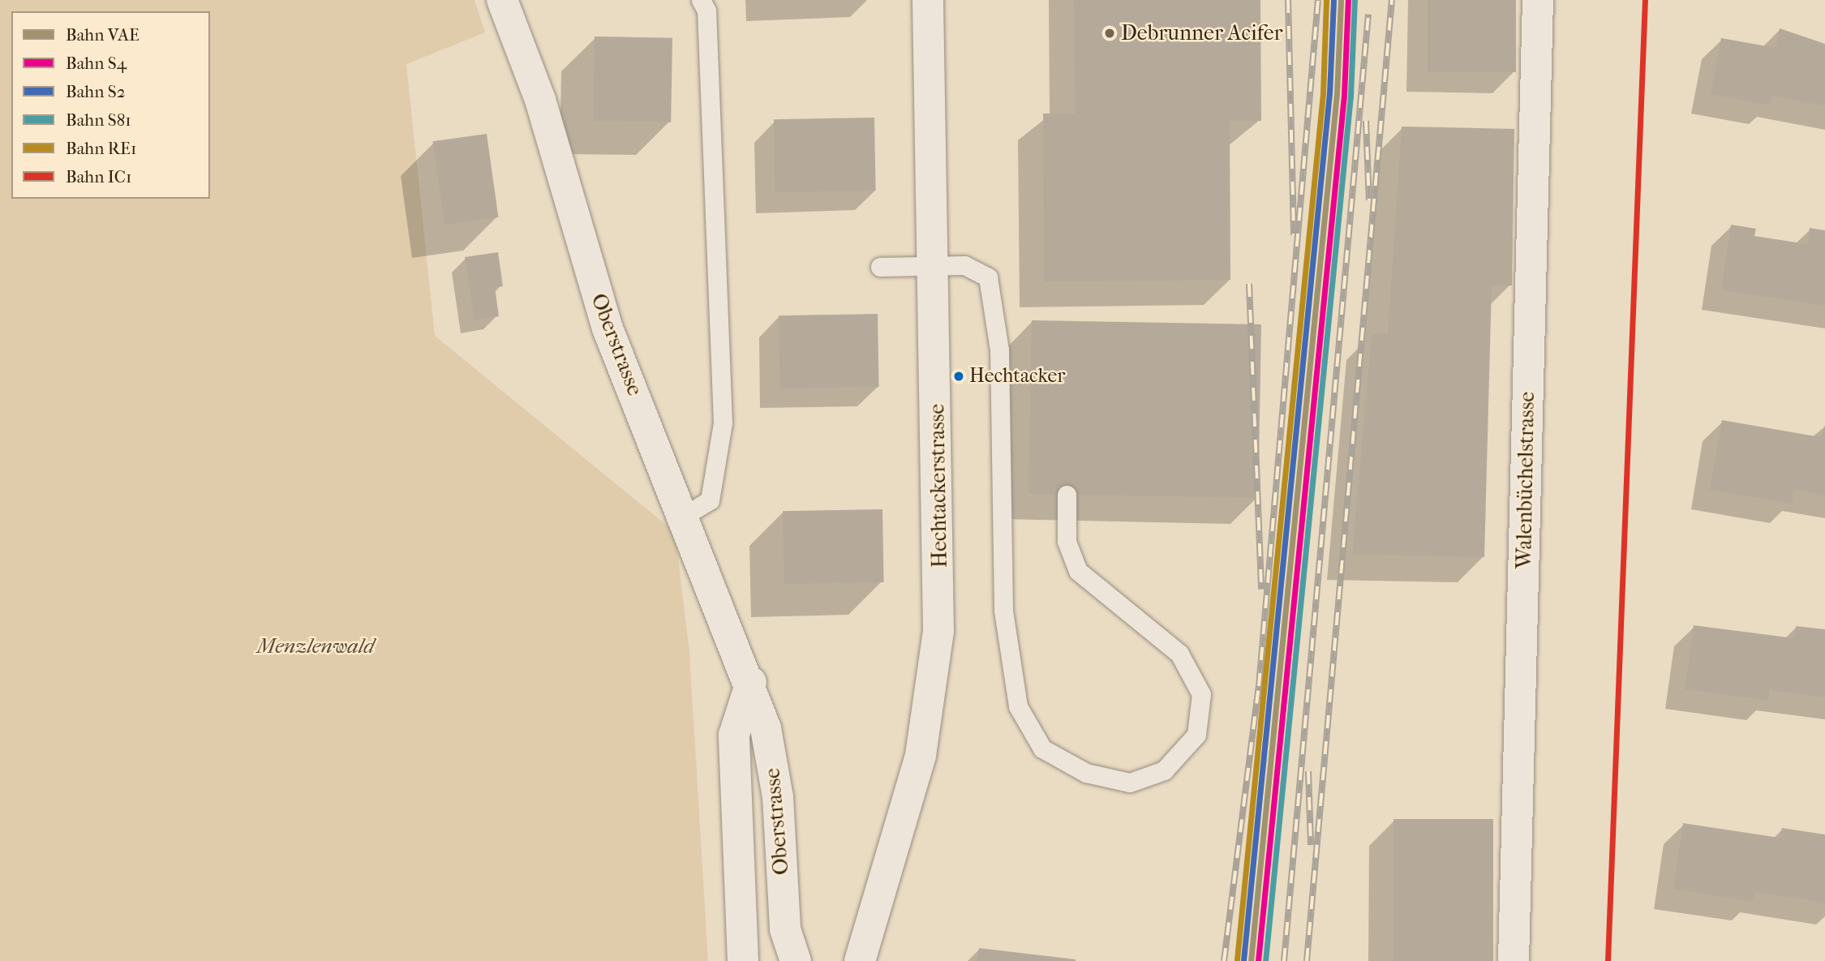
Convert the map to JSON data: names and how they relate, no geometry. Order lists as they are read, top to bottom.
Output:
{
  "streets": {
    "street": ["Oberstrasse", "Walenbüchelstrasse", "Hechtackerstrasse"]
  },
  "parks": ["Menzlenwald"],
  "places": ["Debrunner Acifer", "Hechtacker"],
  "lines": [
    "rail line VAE",
    "rail line S4",
    "rail line S2",
    "rail line RE1",
    "rail line IC1",
    "rail line S81"
  ],
  "legend": [
    "Bahn VAE",
    "Bahn S4",
    "Bahn S2",
    "Bahn S81",
    "Bahn RE1",
    "Bahn IC1"
  ]
}
